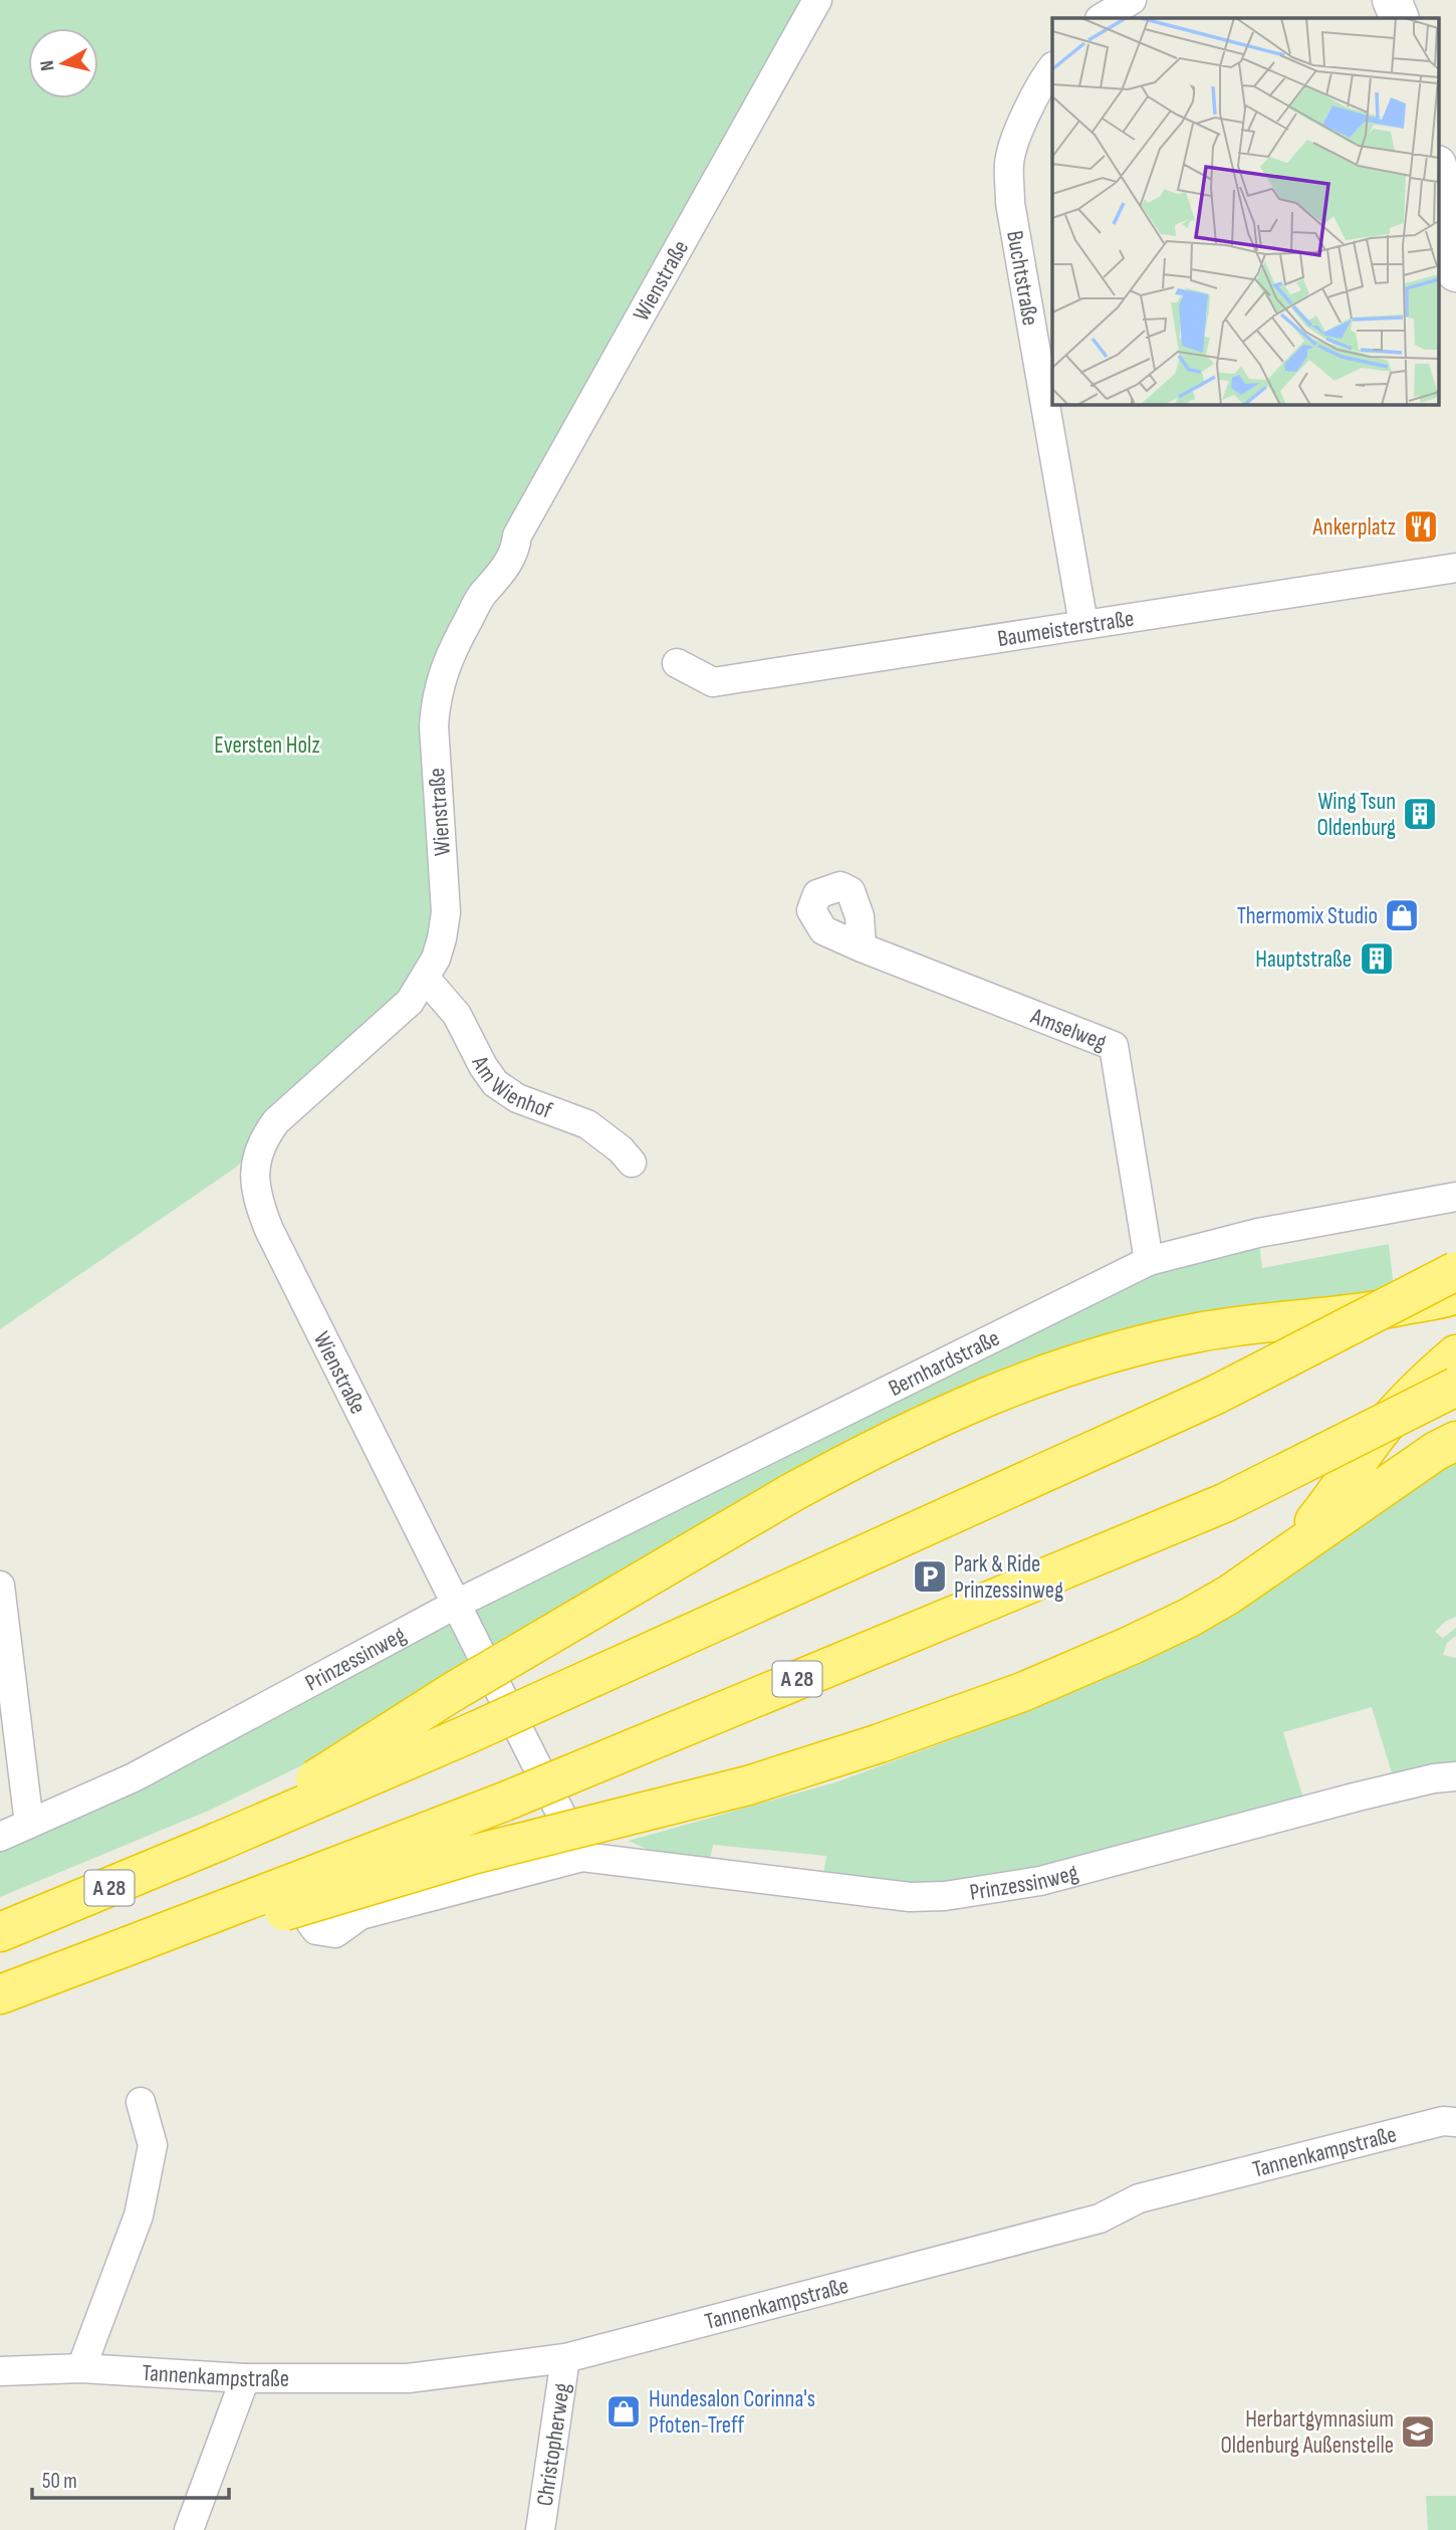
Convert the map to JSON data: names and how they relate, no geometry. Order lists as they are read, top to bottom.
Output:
{
  "streets": {
    "highway": ["A 28"],
    "street": [
      "Buchtstraße",
      "Wienstraße",
      "Baumeisterstraße",
      "Amselweg",
      "Am Wienhof",
      "Bernhardstraße",
      "Prinzessinweg",
      "Tannenkampstraße",
      "Christopherweg"
    ]
  },
  "crossings": [
    ["Buchtstraße", "Baumeisterstraße"],
    ["Wienstraße", "Am Wienhof"],
    ["Wienstraße", "Bernhardstraße"],
    ["Wienstraße", "Prinzessinweg"],
    ["Amselweg", "Bernhardstraße"],
    ["Bernhardstraße", "Prinzessinweg"],
    ["Tannenkampstraße", "Christopherweg"]
  ],
  "parks": ["Eversten Holz"],
  "places": {
    "restaurant": ["Ankerplatz"],
    "building": ["Wing Tsun Oldenburg", "Hauptstraße"],
    "shop": ["Thermomix Studio", "Hundesalon Corinna's Pfoten-Treff"],
    "parking": ["Park & Ride Prinzessinweg"],
    "school or university": ["Herbartgymnasium Oldenburg Außenstelle"]
  },
  "scale_bar": "50 m",
  "north": "left"
}
